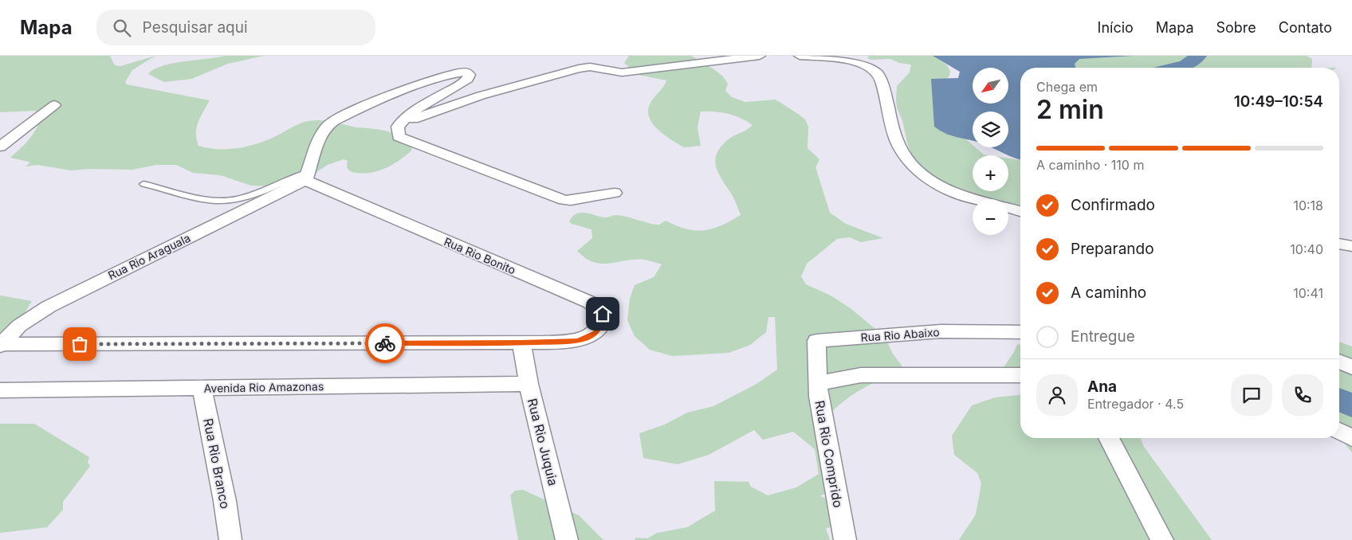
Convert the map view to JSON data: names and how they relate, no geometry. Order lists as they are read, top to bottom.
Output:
{
  "streets": {
    "street": [
      "Rua Rio Bonito",
      "Rua Rio Araguala",
      "Rua Rio Abaixo",
      "Avenida Rio Amazonas",
      "Rua Rio Juquia",
      "Rua Rio Comprido",
      "Rua Rio Branco"
    ]
  },
  "crossings": [
    ["Rua Rio Bonito", "Rua Rio Araguala"],
    ["Rua Rio Bonito", "Rua Rio Juquia"],
    ["Rua Rio Abaixo", "Rua Rio Comprido"],
    ["Avenida Rio Amazonas", "Rua Rio Juquia"],
    ["Avenida Rio Amazonas", "Rua Rio Branco"]
  ],
  "north": "bottom left",
  "page": {
    "header": "Mapa",
    "search": "Pesquisar aqui",
    "nav": [
      "Início",
      "Mapa",
      "Sobre",
      "Contato"
    ],
    "map_buttons": ["+", "−"],
    "heading": ["2 min", "Chega em", "10:49–10:54"],
    "panel": ["Ana", "Entregador · 4.5"],
    "bar": "A caminho · 110 m",
    "list": [
      ["Confirmado", "10:18"],
      ["Preparando", "10:40"],
      ["A caminho", "10:41"],
      "Entregue"
    ]
  }
}
